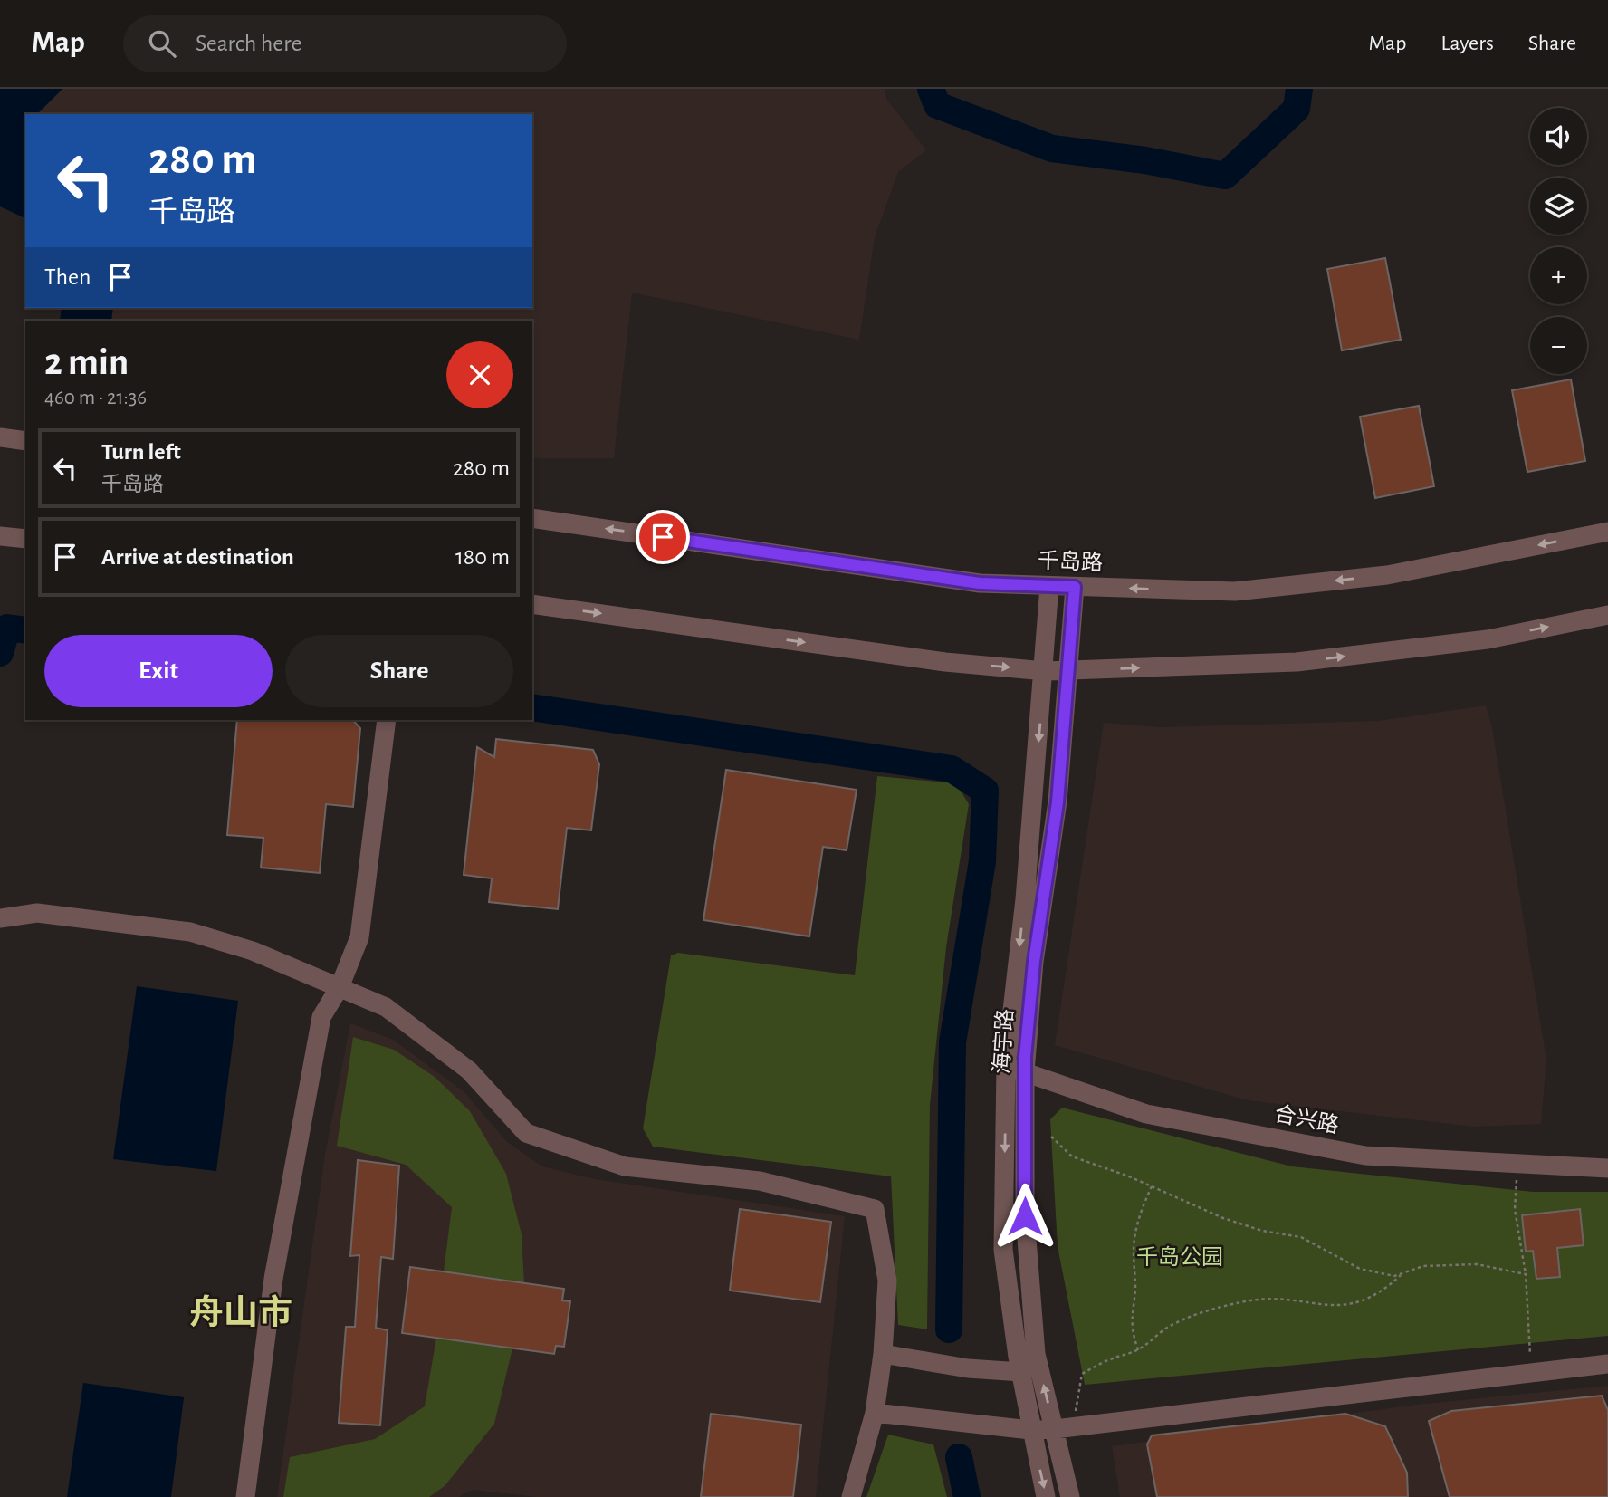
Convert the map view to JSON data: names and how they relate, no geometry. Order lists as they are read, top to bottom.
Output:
{
  "streets": {
    "street": ["千岛路", "海宇路", "合兴路"]
  },
  "crossings": [
    ["千岛路", "海宇路"],
    ["海宇路", "合兴路"]
  ],
  "districts": ["舟山市"],
  "parks": ["千岛公园"],
  "page": {
    "header": "Map",
    "search": "Search here",
    "nav": ["Map", "Layers", "Share"],
    "map_buttons": ["+", "−"],
    "turn": ["280 m", "千岛路"],
    "then": "Then",
    "heading": ["2 min", "460 m · 21:36"],
    "list": [
      {
        "name": "Turn left",
        "note": "千岛路",
        "value": "280 m"
      },
      {
        "name": "Arrive at destination",
        "value": "180 m"
      }
    ],
    "buttons": ["Exit", "Share"]
  }
}
